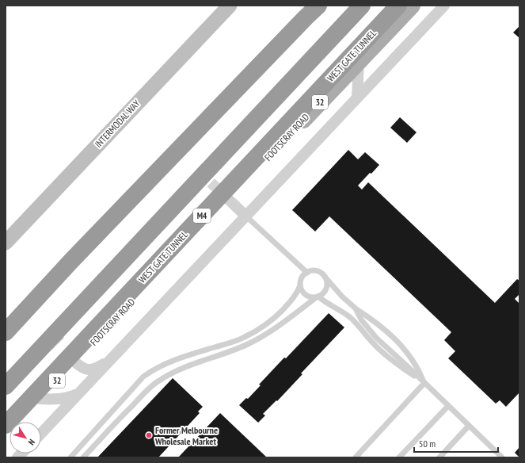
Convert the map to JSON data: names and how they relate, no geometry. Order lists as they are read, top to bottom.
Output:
{
  "streets": {
    "highway": ["WEST GATE TUNNEL", "M4"],
    "main road": ["32", "FOOTSCRAY ROAD"],
    "street": ["INTERMODAL WAY"]
  },
  "places": ["Former Melbourne Wholesale Market"],
  "scale_bar": "50 m",
  "north": "bottom right"
}
